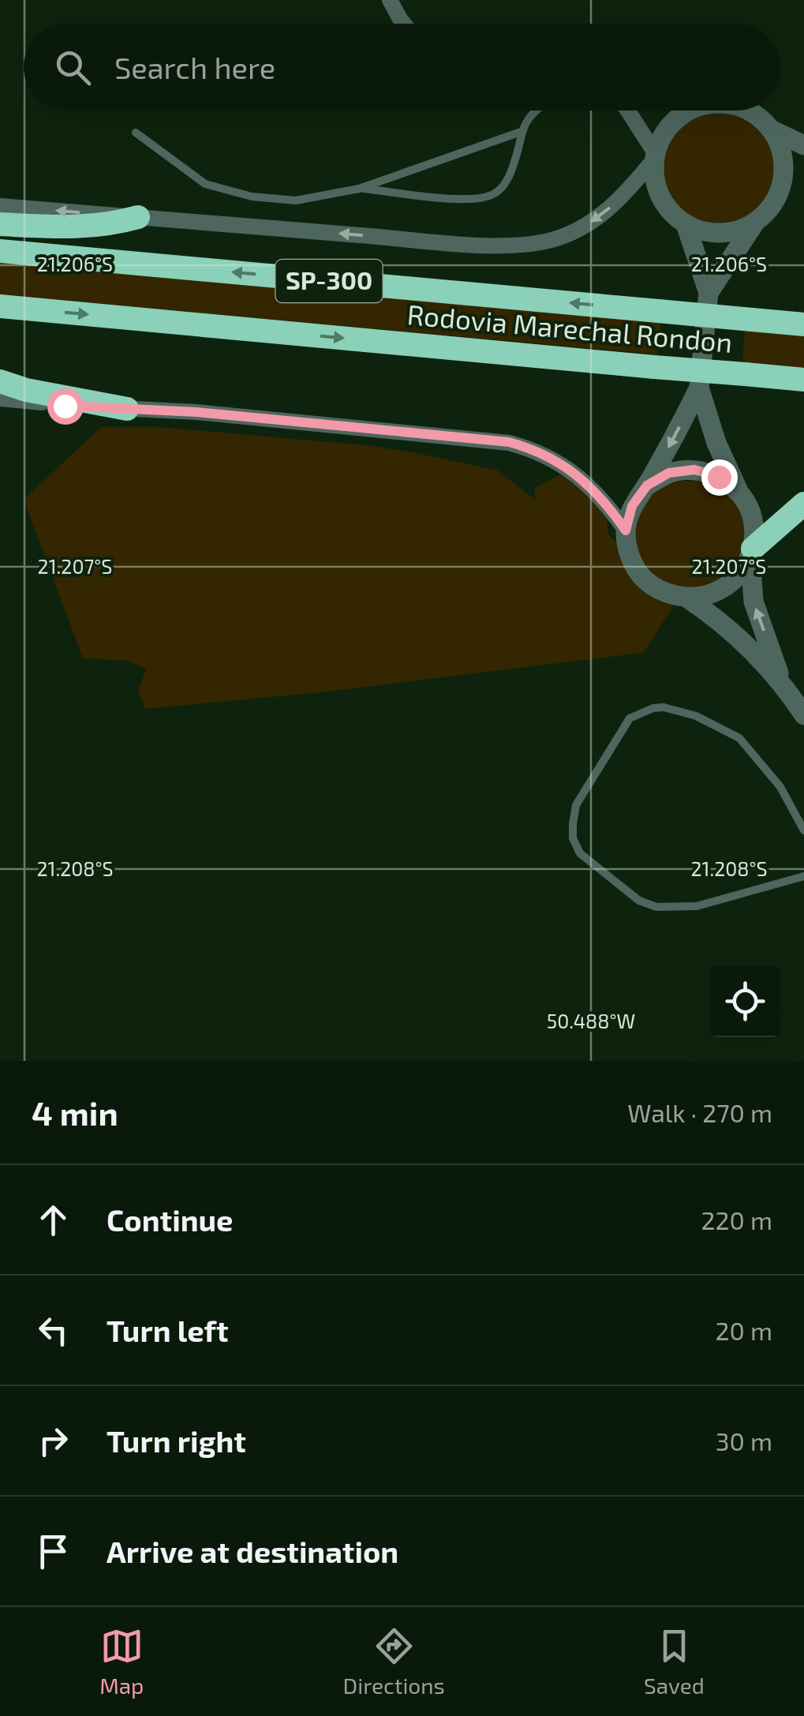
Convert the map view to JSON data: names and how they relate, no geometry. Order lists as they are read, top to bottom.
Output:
{
  "streets": {
    "highway": ["SP-300", "Rodovia Marechal Rondon"]
  },
  "page": {
    "search": "Search here",
    "heading": ["4 min", "Walk · 270 m"],
    "list": [
      ["Continue", "220 m"],
      ["Turn left", "20 m"],
      ["Turn right", "30 m"],
      "Arrive at destination"
    ],
    "nav": ["Map", "Directions", "Saved"]
  },
  "coordinates": [
    "21.206°S",
    "21.207°S",
    "21.208°S",
    "50.488°W"
  ]
}
